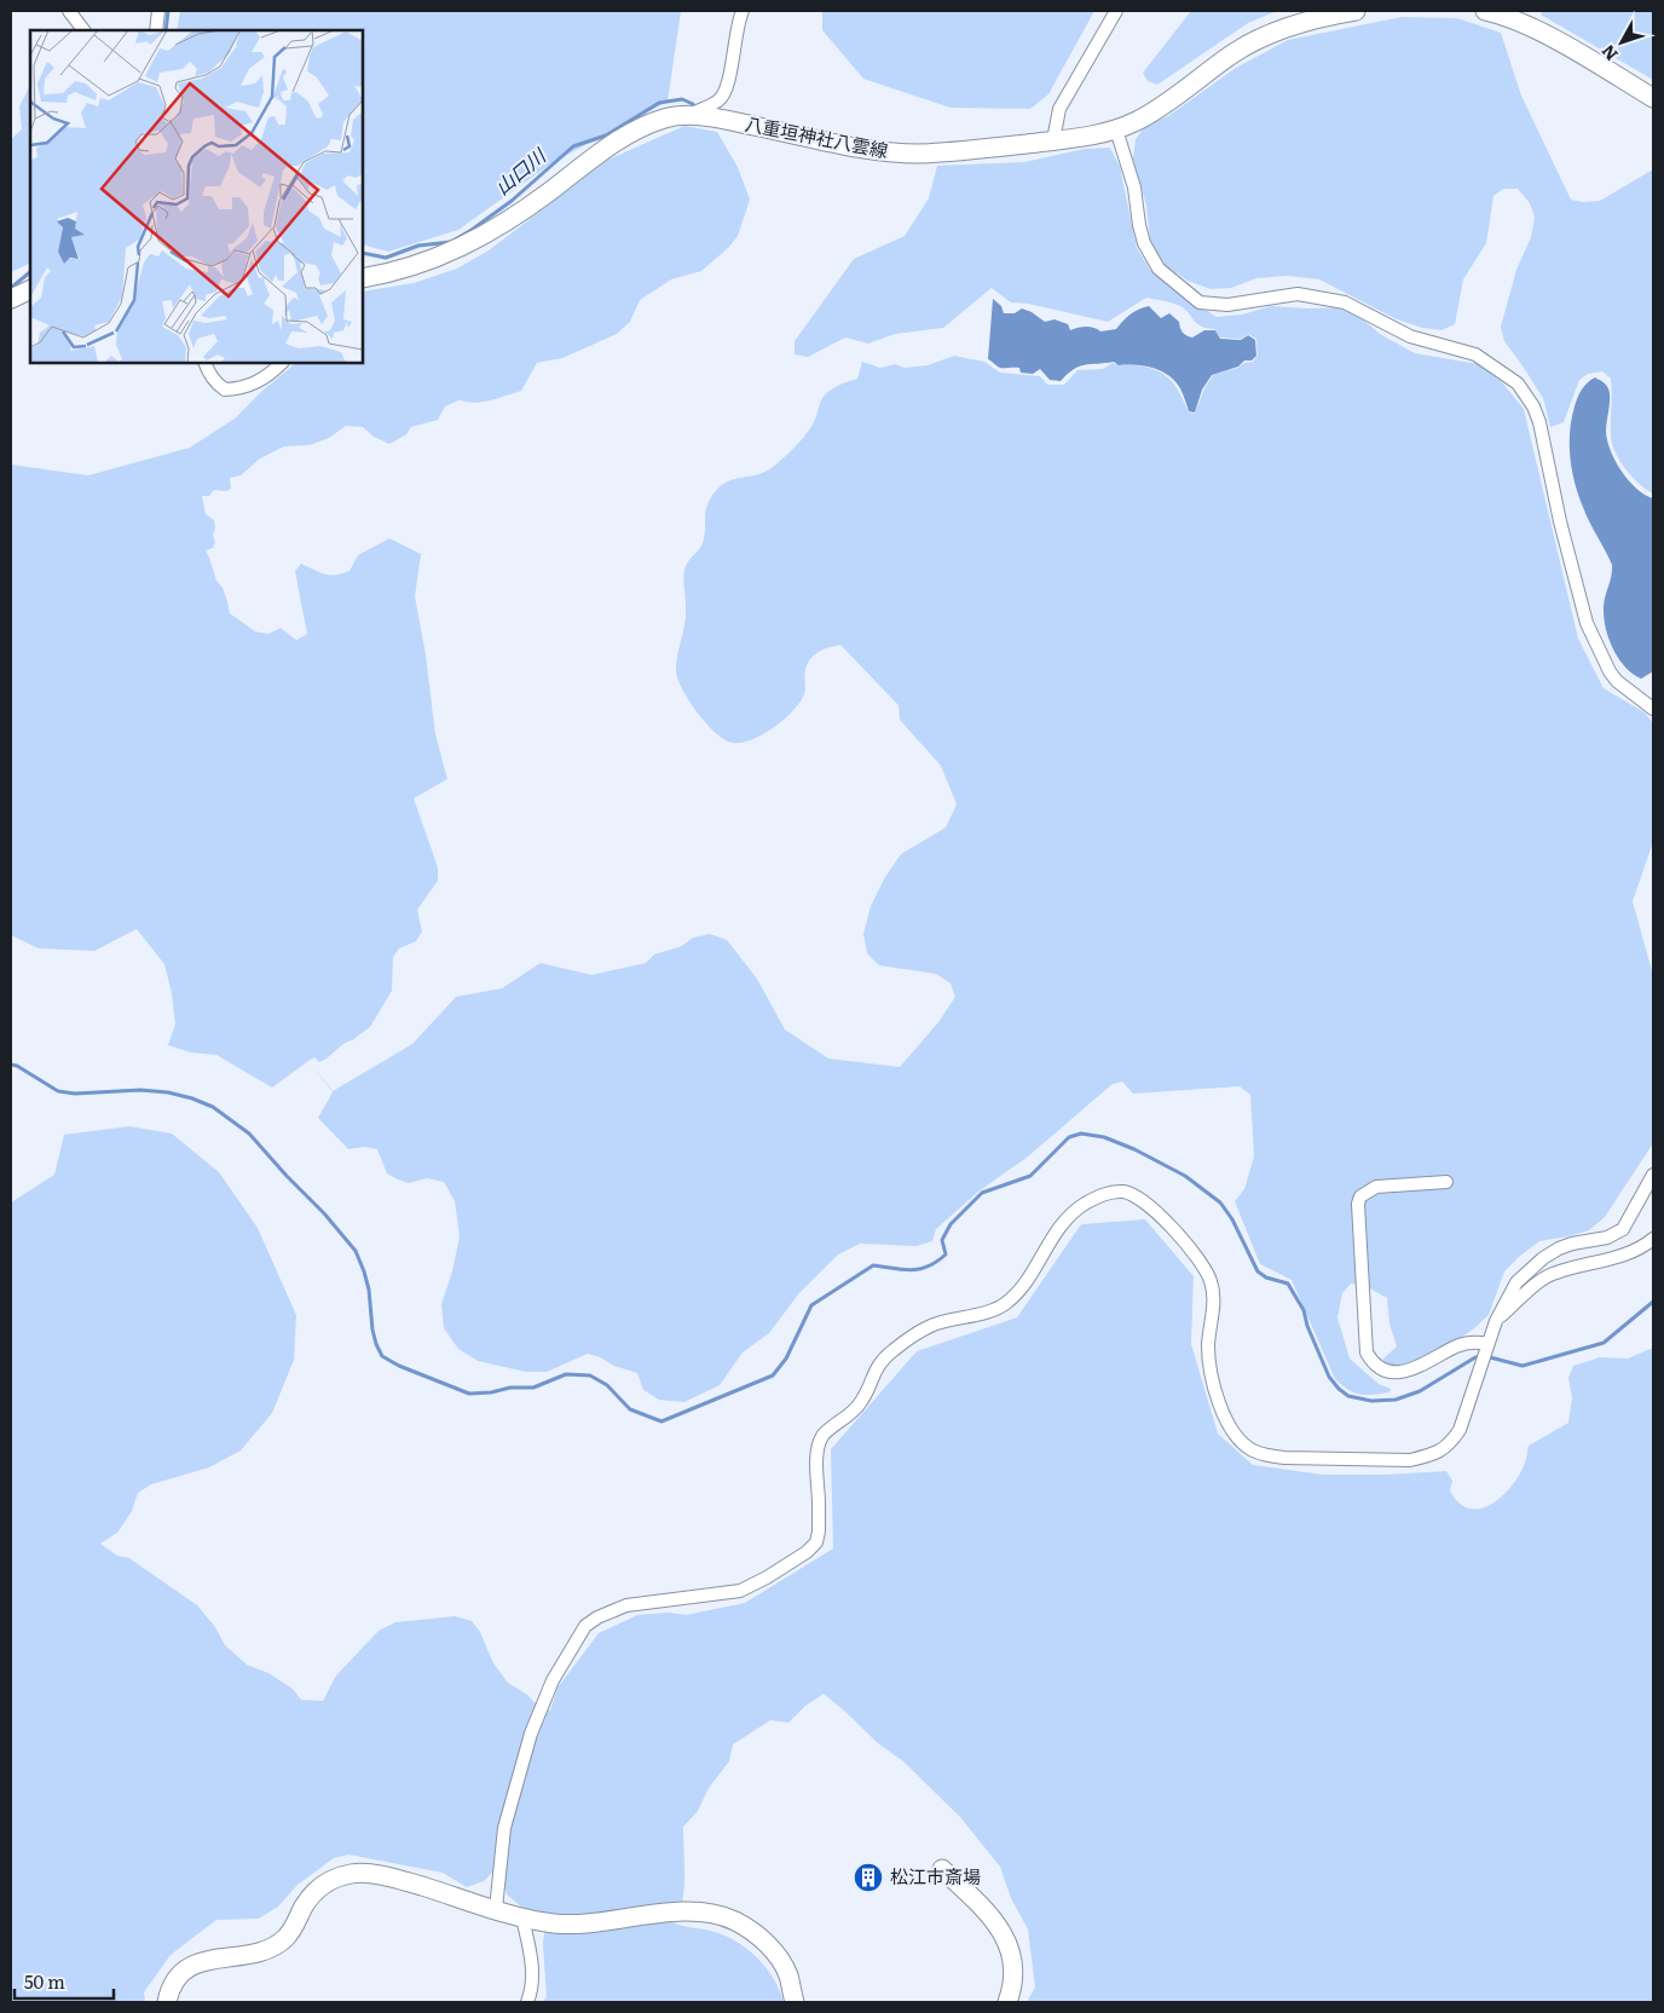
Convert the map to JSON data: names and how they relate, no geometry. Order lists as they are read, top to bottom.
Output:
{
  "streets": {
    "main road": ["八重垣神社八雲線"]
  },
  "water": ["山口川"],
  "places": {
    "building": ["松江市斎場"]
  },
  "scale_bar": "50 m",
  "north": "bottom left"
}
